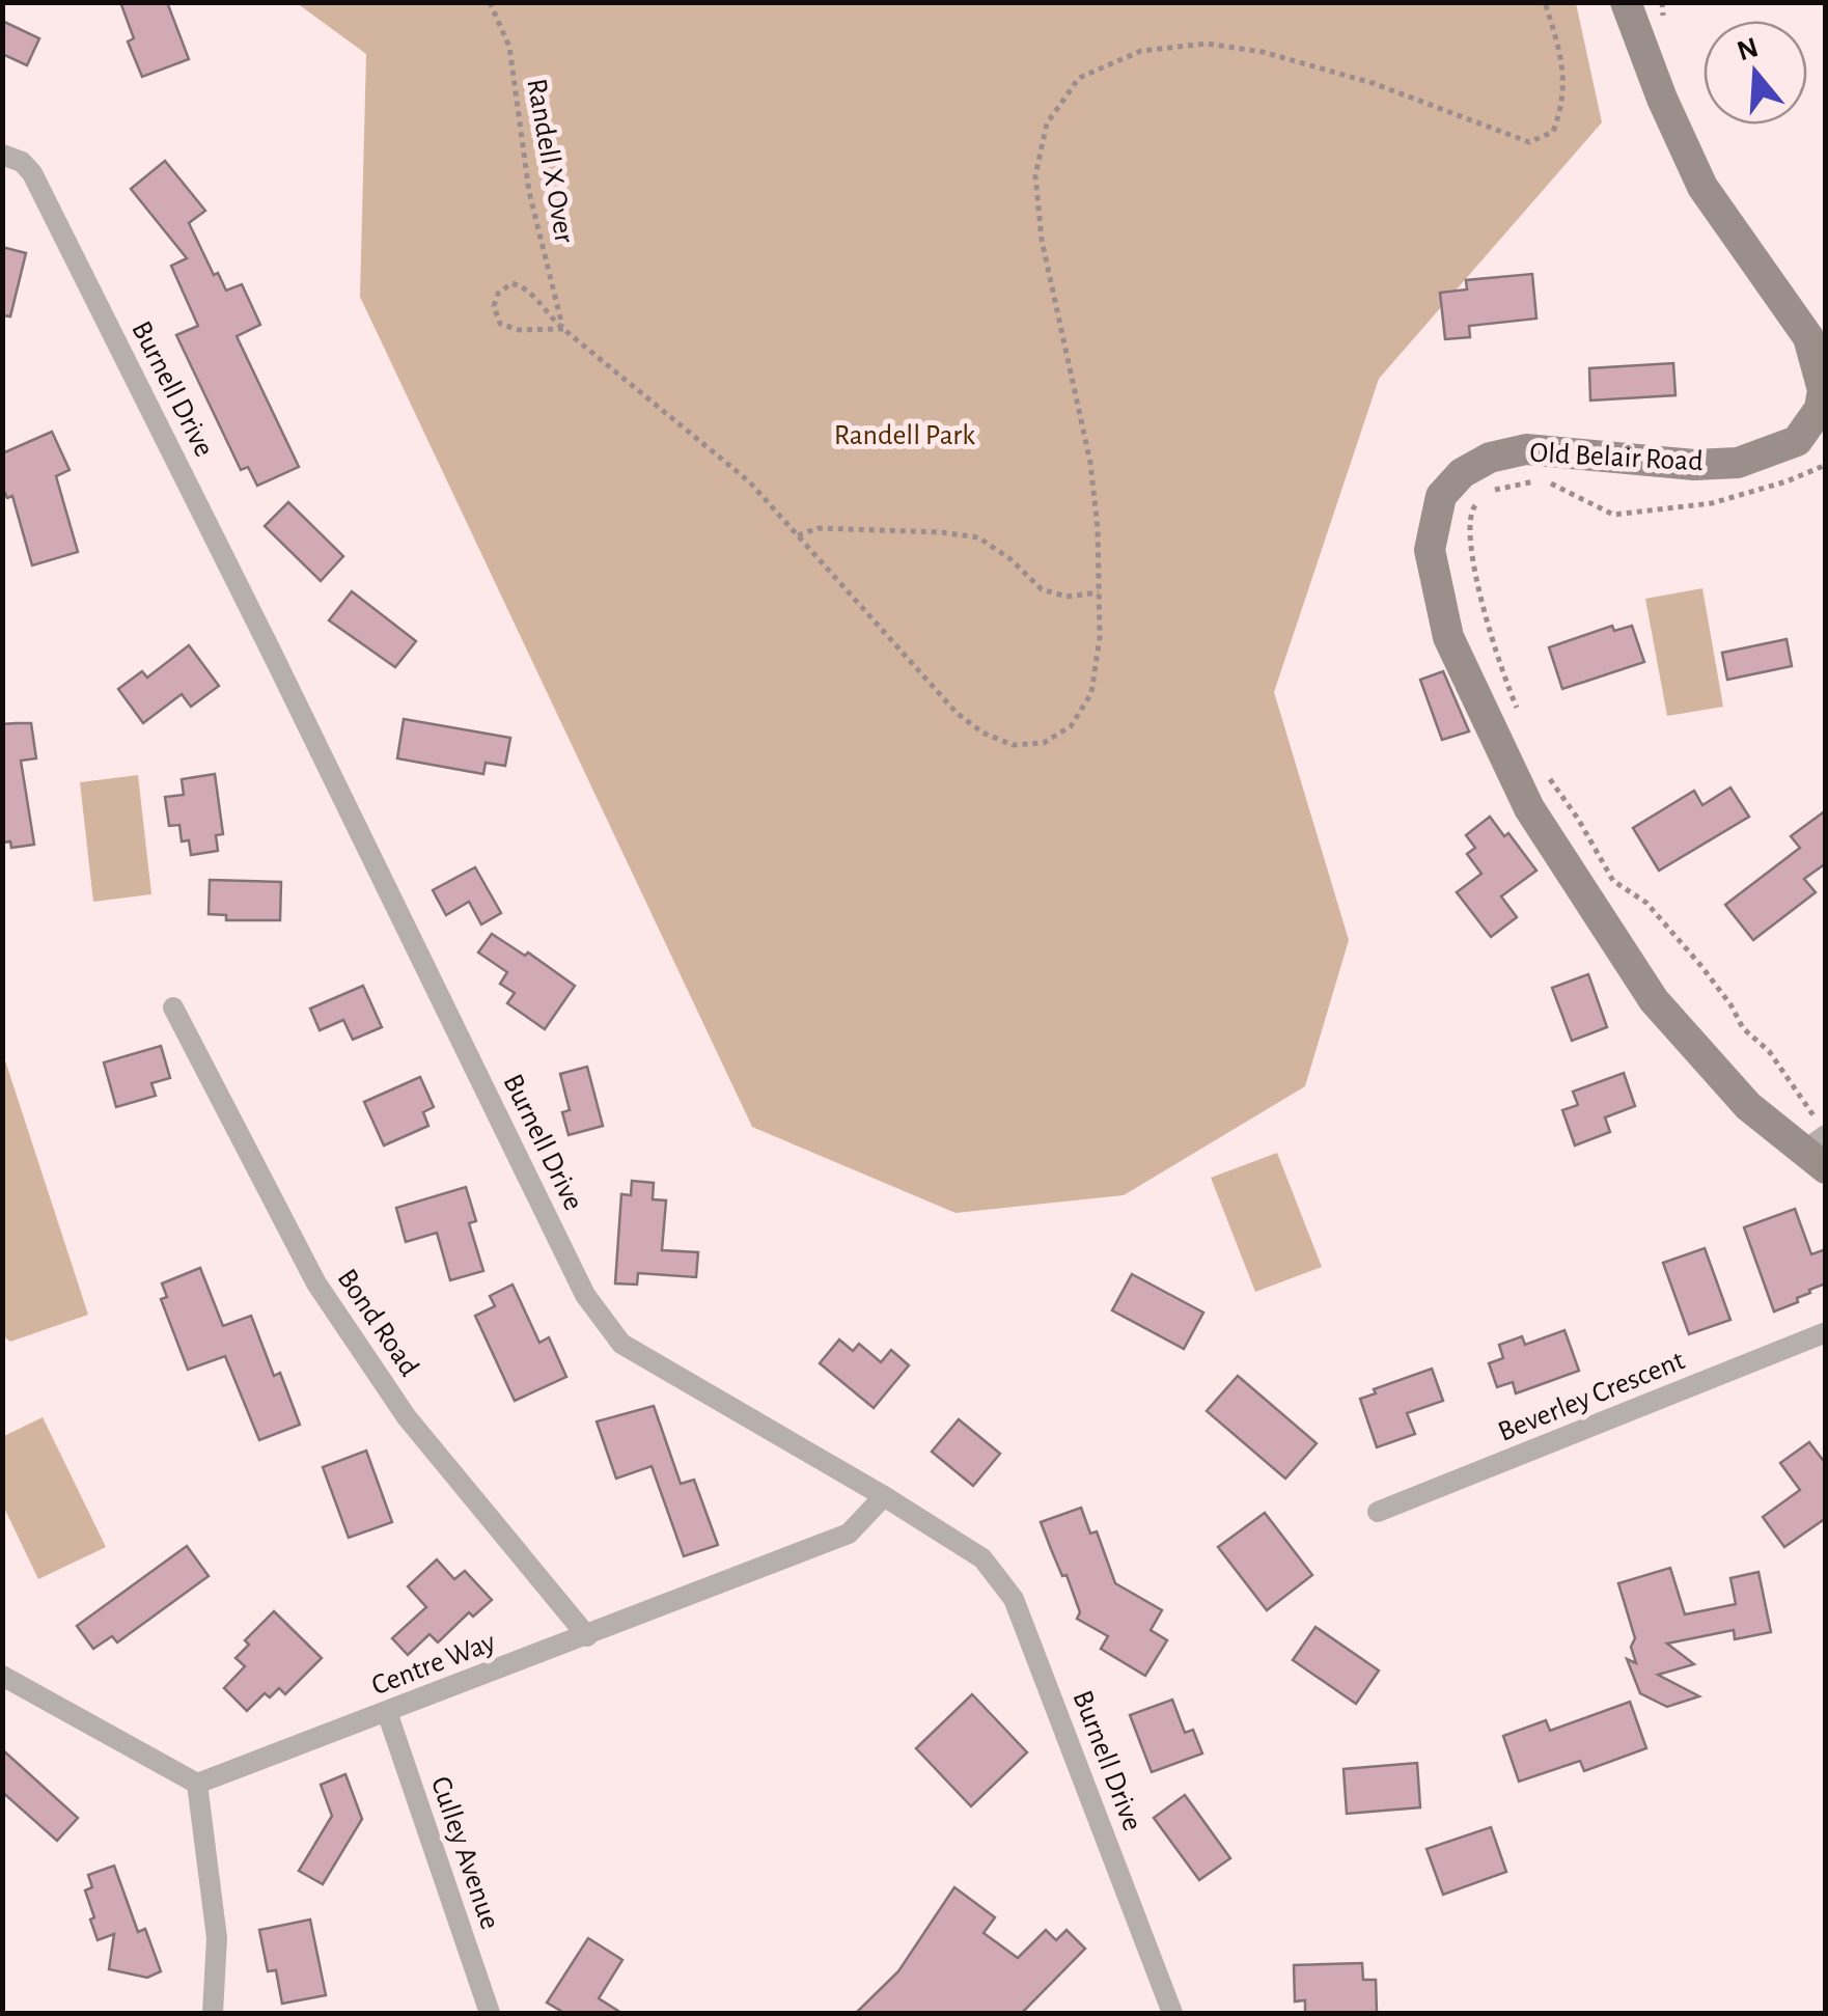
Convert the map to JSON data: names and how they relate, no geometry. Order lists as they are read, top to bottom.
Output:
{
  "streets": {
    "main road": ["Old Belair Road"],
    "street": [
      "Burnell Drive",
      "Bond Road",
      "Beverley Crescent",
      "Centre Way",
      "Culley Avenue"
    ],
    "path": ["Randell X Over"]
  },
  "crossings": [
    ["Burnell Drive", "Centre Way"],
    ["Bond Road", "Centre Way"],
    ["Centre Way", "Culley Avenue"]
  ],
  "parks": ["Randell Park"],
  "north": "top"
}
